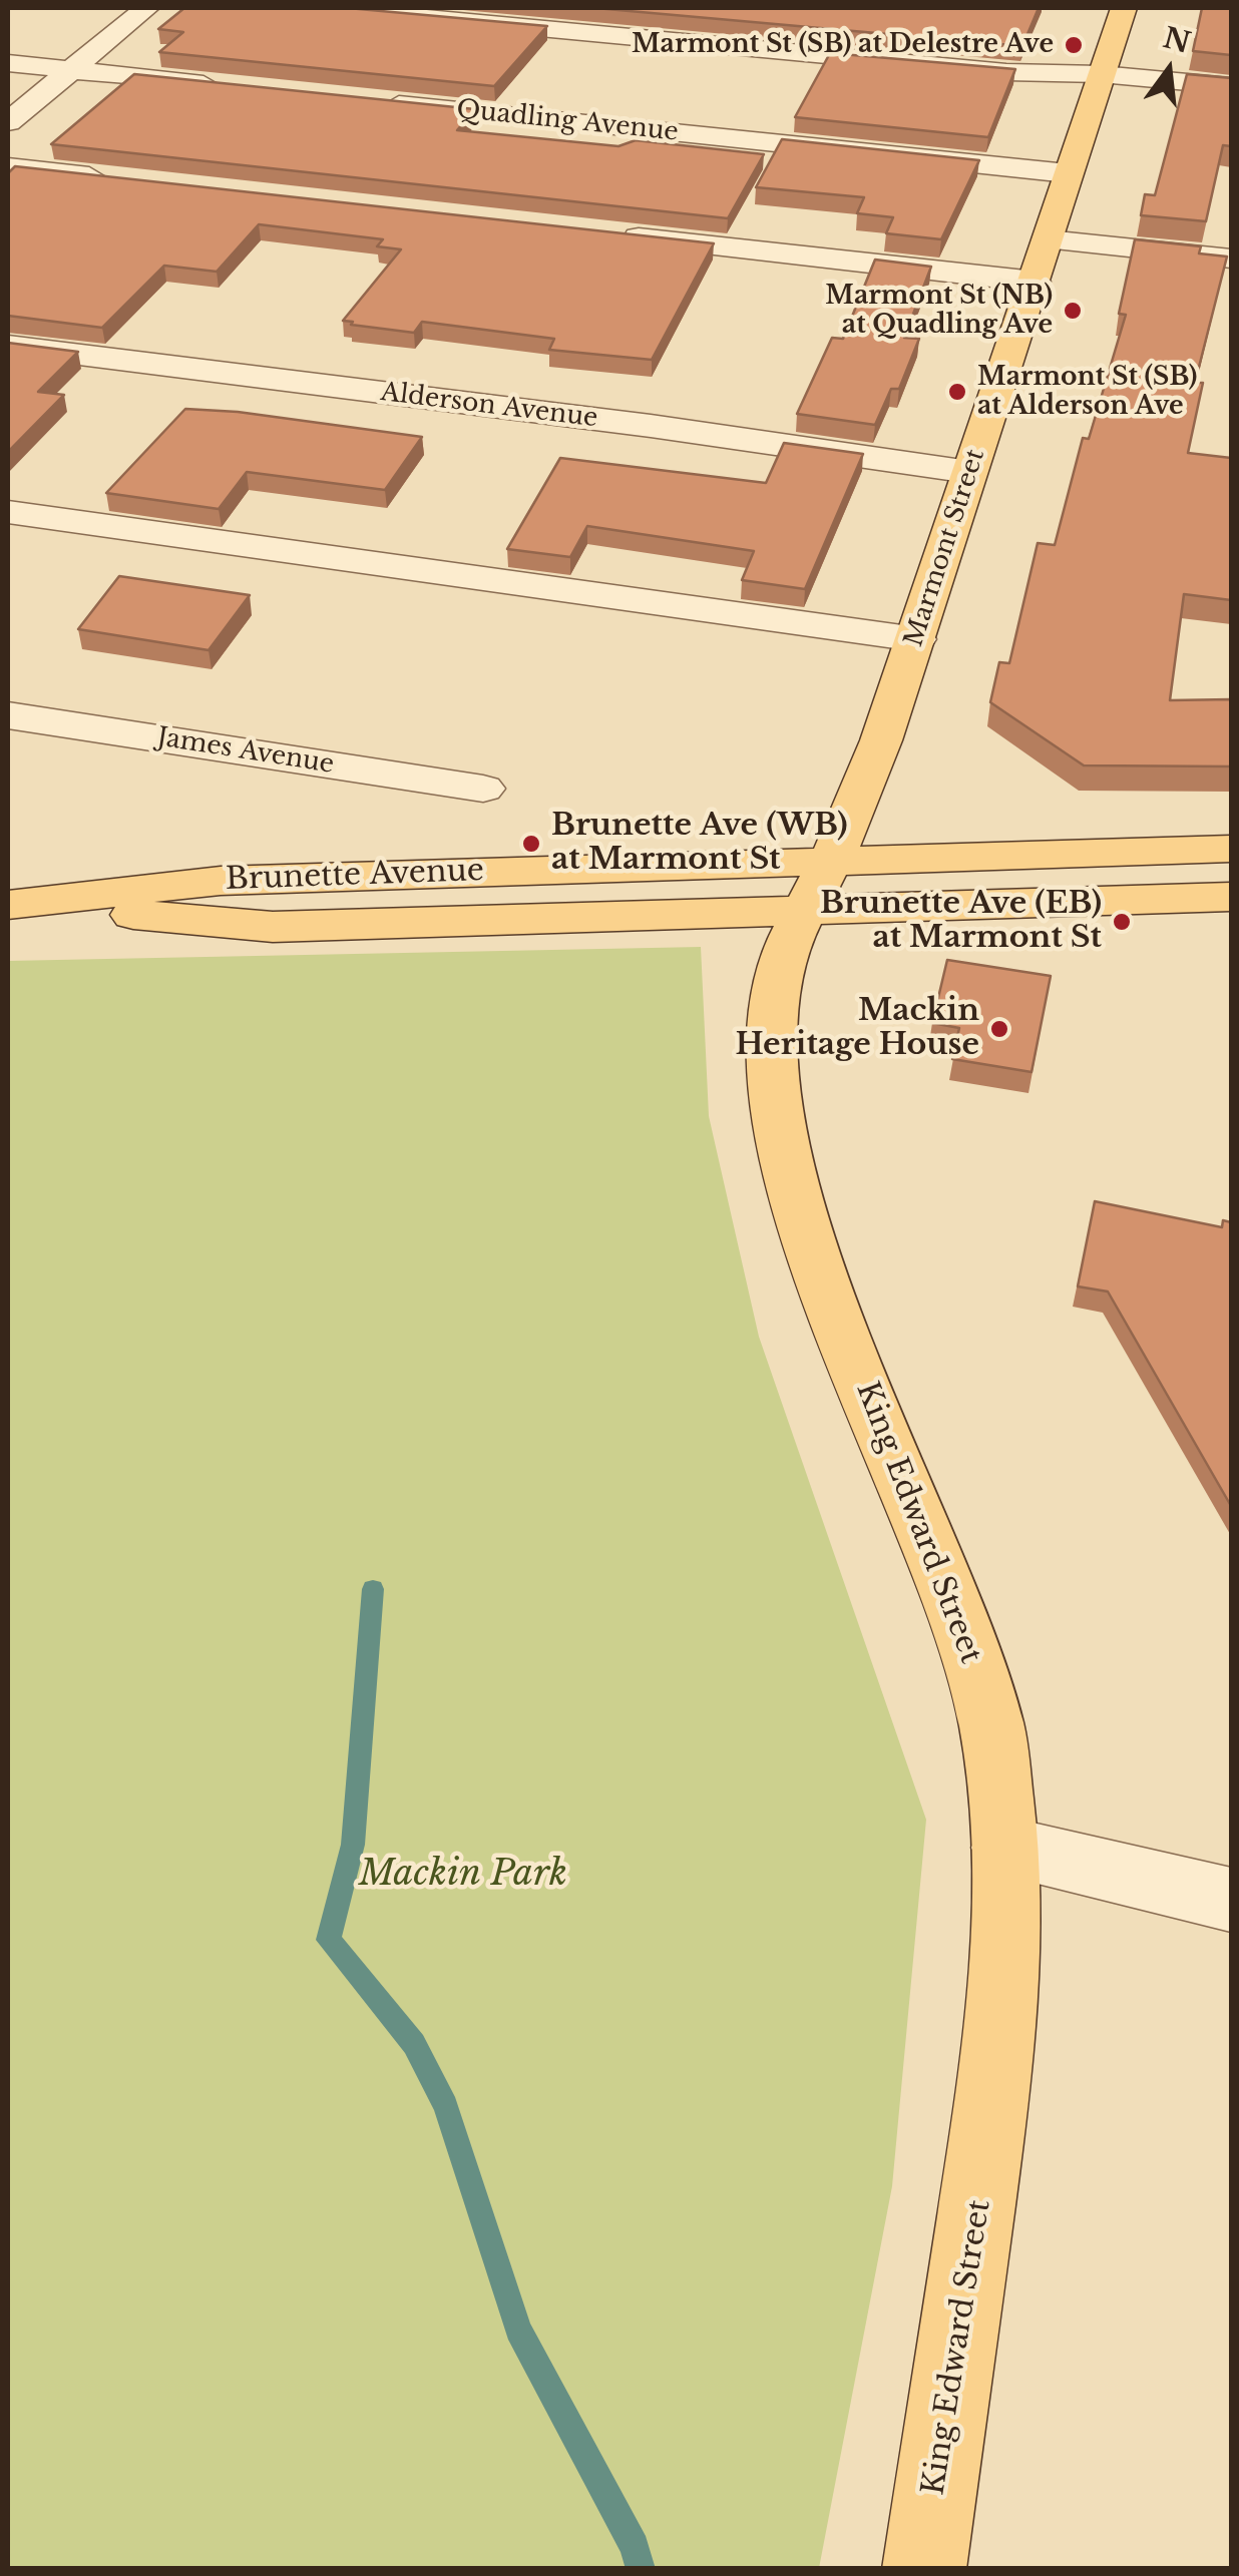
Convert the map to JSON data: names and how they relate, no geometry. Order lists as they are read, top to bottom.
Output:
{
  "streets": {
    "main road": ["Marmont Street", "Brunette Avenue", "King Edward Street"],
    "street": ["Quadling Avenue", "Alderson Avenue", "James Avenue"]
  },
  "crossings": [
    ["Quadling Avenue", "Marmont Street"],
    ["Alderson Avenue", "Marmont Street"],
    ["Marmont Street", "Brunette Avenue"],
    ["Marmont Street", "King Edward Street"],
    ["Brunette Avenue", "King Edward Street"]
  ],
  "parks": ["Mackin Park"],
  "places": [
    "Marmont St (SB) at Delestre Ave",
    "Marmont St (NB) at Quadling Ave",
    "Marmont St (SB) at Alderson Ave",
    "Brunette Ave (WB) at Marmont St",
    "Brunette Ave (EB) at Marmont St",
    "Mackin Heritage House"
  ],
  "north": "top"
}
